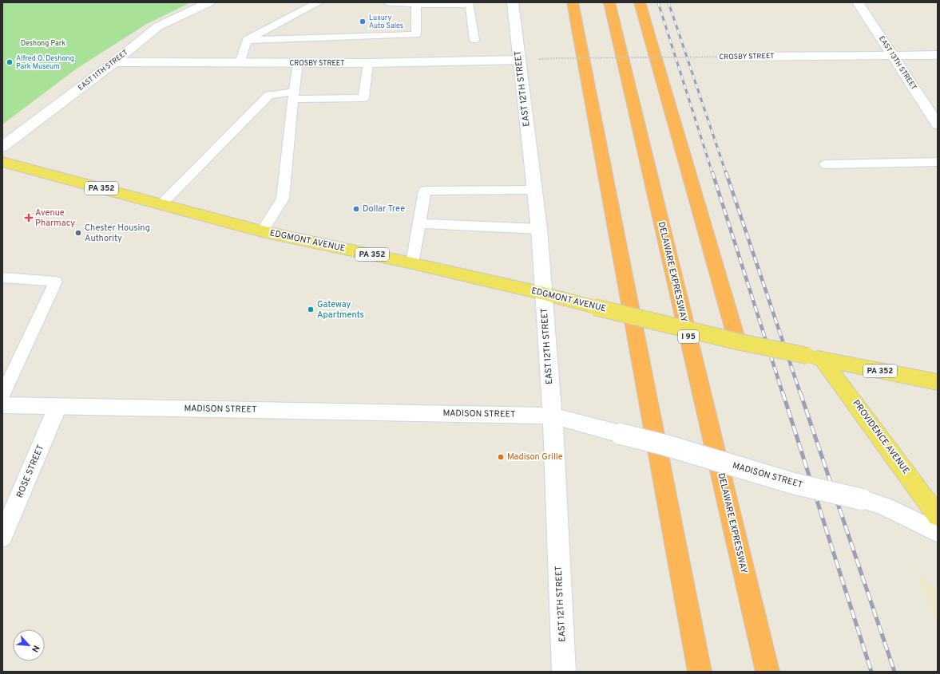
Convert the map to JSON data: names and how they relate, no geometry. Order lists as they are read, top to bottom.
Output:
{
  "streets": {
    "highway": ["DELAWARE EXPRESSWAY", "I 95"],
    "main road": ["PA 352", "EDGMONT AVENUE", "PROVIDENCE AVENUE"],
    "street": [
      "CROSBY STREET",
      "EAST 13TH STREET",
      "EAST 11TH STREET",
      "EAST 12TH STREET",
      "MADISON STREET",
      "ROSE STREET"
    ]
  },
  "crossings": [
    ["CROSBY STREET", "EAST 13TH STREET"],
    ["CROSBY STREET", "EAST 11TH STREET"],
    ["CROSBY STREET", "EAST 12TH STREET"],
    ["EAST 12TH STREET", "EDGMONT AVENUE"],
    ["EAST 12TH STREET", "MADISON STREET"],
    ["PA 352", "EDGMONT AVENUE"],
    ["EDGMONT AVENUE", "PROVIDENCE AVENUE"],
    ["MADISON STREET", "ROSE STREET"]
  ],
  "parks": ["Deshong Park"],
  "places": {
    "other": [
      "Luxury Auto Sales",
      "Alfred O. Deshong Park Museum",
      "Dollar Tree",
      "Chester Housing Authority",
      "Gateway Apartments",
      "Madison Grille"
    ],
    "health": ["Avenue Pharmacy"]
  },
  "north": "bottom right"
}
